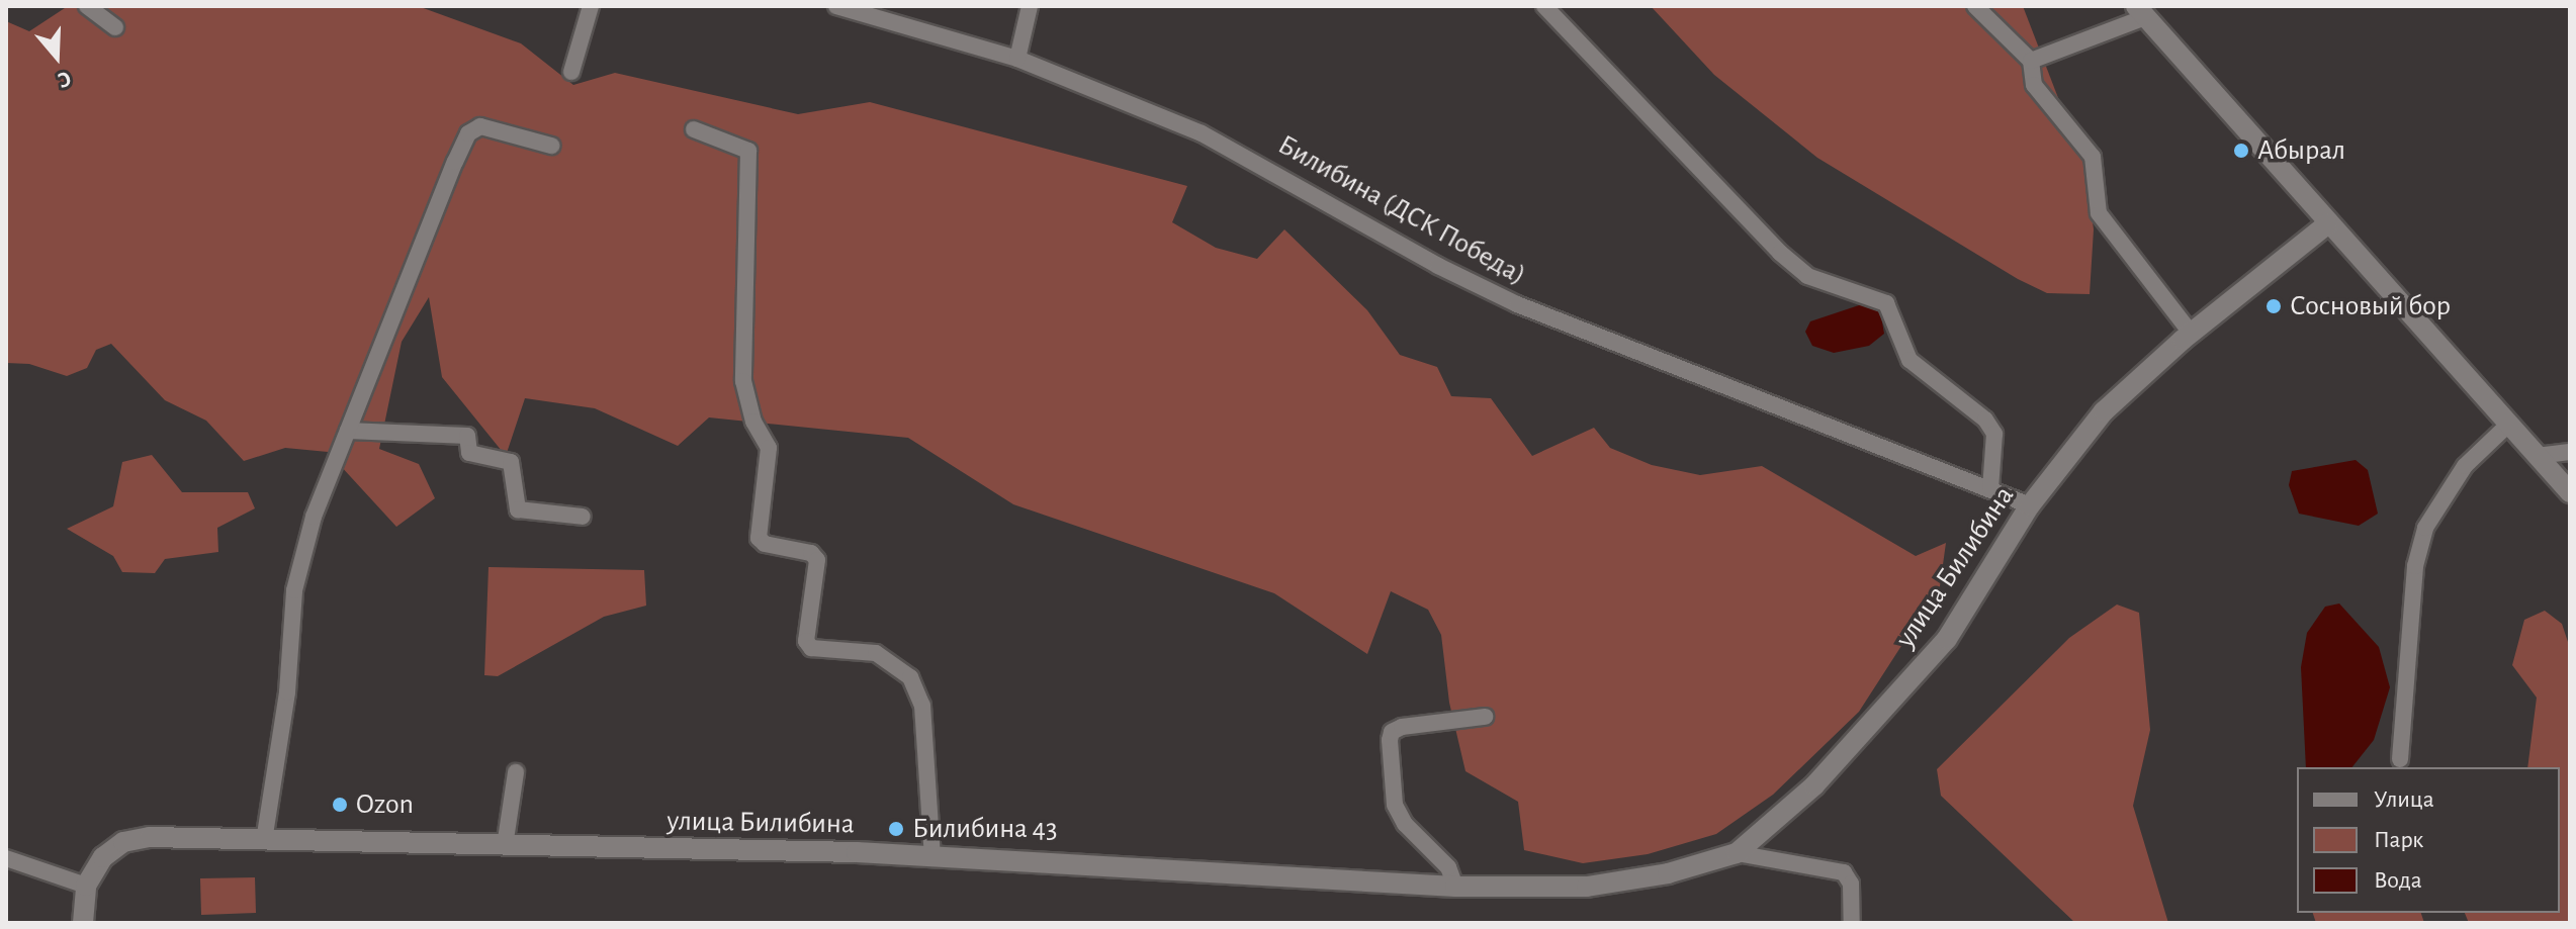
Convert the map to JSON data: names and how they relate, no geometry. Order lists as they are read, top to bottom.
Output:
{
  "streets": {
    "main road": ["улица Билибина"],
    "street": ["Билибина (ДСК Победа)"]
  },
  "crossings": [
    ["Билибина (ДСК Победа)", "улица Билибина"]
  ],
  "places": [
    "Абырал",
    "Сосновый бор",
    "Ozon",
    "Билибина 43"
  ],
  "legend": ["Улица", "Парк", "Вода"],
  "north": "bottom"
}
